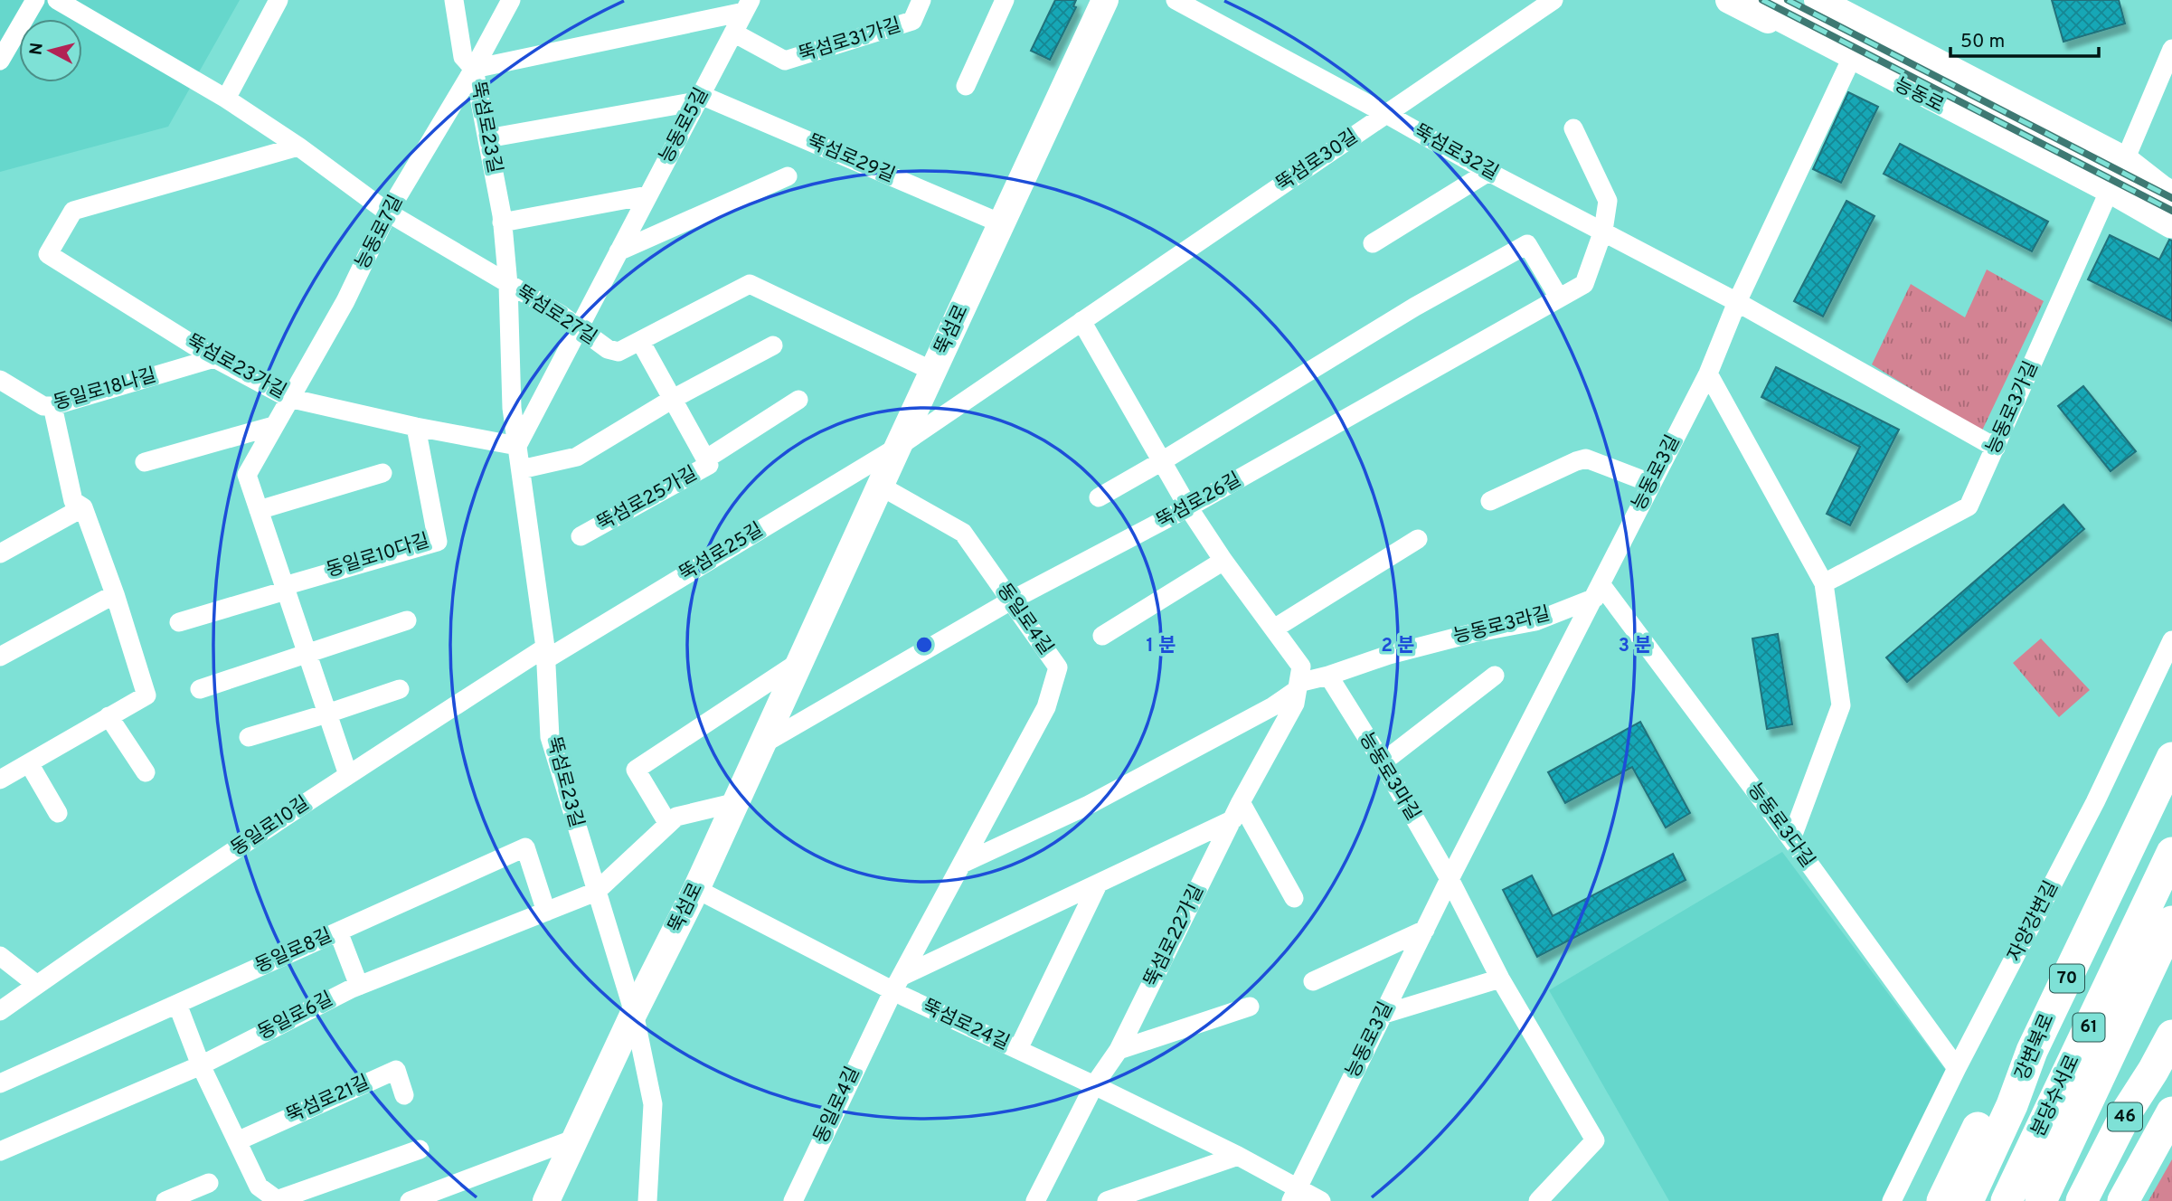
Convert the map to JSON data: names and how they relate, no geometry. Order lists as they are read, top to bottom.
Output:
{
  "streets": {
    "highway": [
      "70",
      "61",
      "강변북로",
      "분당수서로",
      "46"
    ],
    "main road": ["능동로", "뚝섬로"],
    "street": [
      "뚝섬로31가길",
      "능동로5길",
      "뚝섬로23길",
      "뚝섬로32길",
      "뚝섬로29길",
      "뚝섬로30길",
      "능동로7길",
      "뚝섬로27길",
      "뚝섬로23가길",
      "동일로18나길",
      "능동로3가길",
      "능동로3길",
      "뚝섬로25가길",
      "뚝섬로26길",
      "뚝섬로25길",
      "동일로10다길",
      "동일로4길",
      "능동로3라길",
      "능동로3마길",
      "능동로3다길",
      "동일로10길",
      "자양강변길",
      "뚝섬로22가길",
      "동일로8길",
      "동일로6길",
      "뚝섬로24길",
      "뚝섬로21길"
    ]
  },
  "crossings": [
    ["뚝섬로31가길", "능동로5길"],
    ["능동로", "능동로3가길"],
    ["능동로", "능동로3길"],
    ["능동로5길", "뚝섬로23길"],
    ["능동로5길", "뚝섬로29길"],
    ["능동로5길", "뚝섬로27길"],
    ["능동로5길", "뚝섬로23가길"],
    ["뚝섬로23길", "능동로7길"],
    ["뚝섬로23길", "뚝섬로27길"],
    ["뚝섬로23길", "뚝섬로"],
    ["뚝섬로23길", "뚝섬로23가길"],
    ["뚝섬로23길", "뚝섬로25길"],
    ["뚝섬로23길", "동일로10길"],
    ["뚝섬로23길", "동일로6길"],
    ["뚝섬로32길", "뚝섬로30길"],
    ["뚝섬로32길", "능동로3가길"],
    ["뚝섬로32길", "능동로3길"],
    ["뚝섬로32길", "뚝섬로26길"],
    ["뚝섬로29길", "뚝섬로"],
    ["뚝섬로30길", "뚝섬로"],
    ["뚝섬로30길", "뚝섬로25길"],
    ["능동로7길", "뚝섬로27길"],
    ["능동로7길", "뚝섬로23가길"],
    ["뚝섬로27길", "뚝섬로"],
    ["뚝섬로27길", "뚝섬로23가길"],
    ["뚝섬로27길", "뚝섬로25가길"],
    ["뚝섬로", "뚝섬로26길"],
    ["뚝섬로", "뚝섬로25길"],
    ["뚝섬로", "동일로4길"],
    ["뚝섬로", "뚝섬로24길"],
    ["뚝섬로23가길", "동일로18나길"],
    ["뚝섬로23가길", "동일로10다길"],
    ["능동로3길", "능동로3라길"],
    ["능동로3길", "능동로3마길"],
    ["능동로3길", "능동로3다길"],
    ["능동로3길", "뚝섬로24길"],
    ["뚝섬로26길", "동일로4길"],
    ["뚝섬로25길", "동일로10길"],
    ["동일로4길", "뚝섬로24길"],
    ["능동로3라길", "능동로3마길"],
    ["능동로3라길", "능동로3다길"],
    ["능동로3라길", "뚝섬로22가길"],
    ["능동로3다길", "자양강변길"],
    ["뚝섬로22가길", "뚝섬로24길"],
    ["동일로8길", "동일로6길"]
  ],
  "scale_bar": "50 m",
  "north": "left",
  "rings": ["1 분", "2 분", "3 분"]
}
